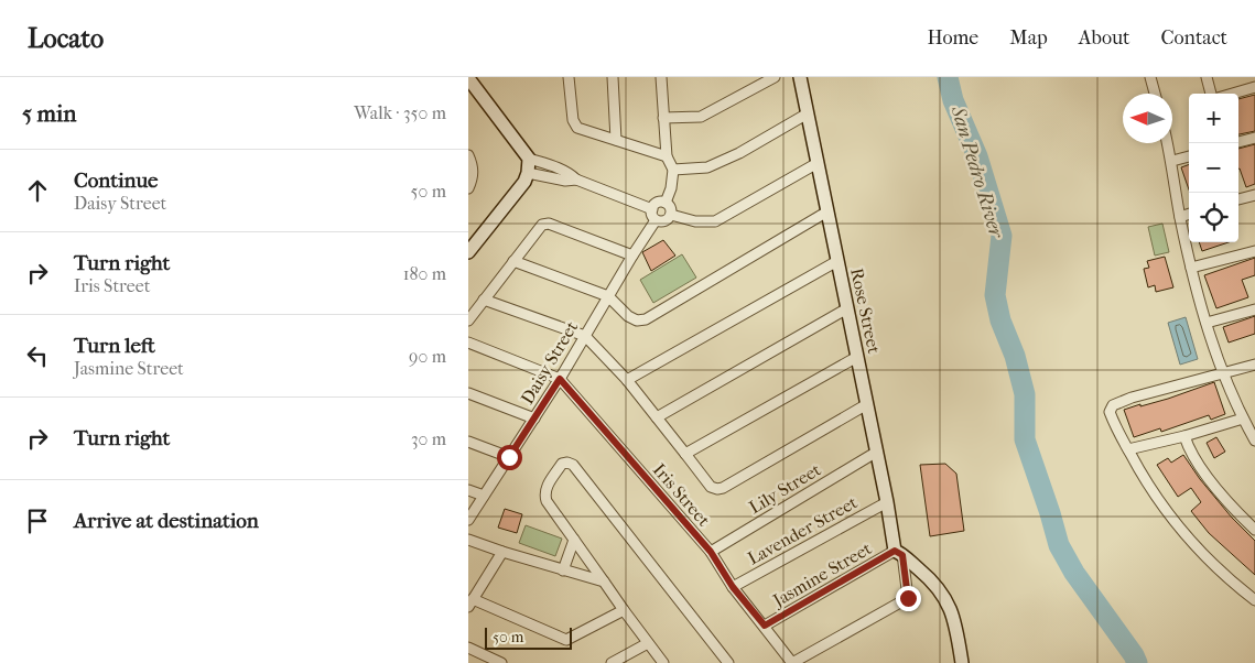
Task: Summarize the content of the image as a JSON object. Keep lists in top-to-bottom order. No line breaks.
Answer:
{"streets":{"street":["Rose Street","Daisy Street","Lily Street","Iris Street","Lavender Street","Jasmine Street"]},"crossings":[["Rose Street","Lily Street"],["Rose Street","Iris Street"],["Rose Street","Lavender Street"],["Rose Street","Jasmine Street"],["Daisy Street","Iris Street"],["Lily Street","Iris Street"],["Iris Street","Lavender Street"],["Iris Street","Jasmine Street"]],"water":["San Pedro River"],"scale_bar":"50 m","north":"left","page":{"header":"Locato","nav":["Home","Map","About","Contact"],"heading":["5 min","Walk · 350 m"],"map_buttons":["+","−"],"list":[["Continue","Daisy Street","50 m"],["Turn right","Iris Street","180 m"],["Turn left","Jasmine Street","90 m"],["Turn right","30 m"],"Arrive at destination"],"scale":"50 m"}}
